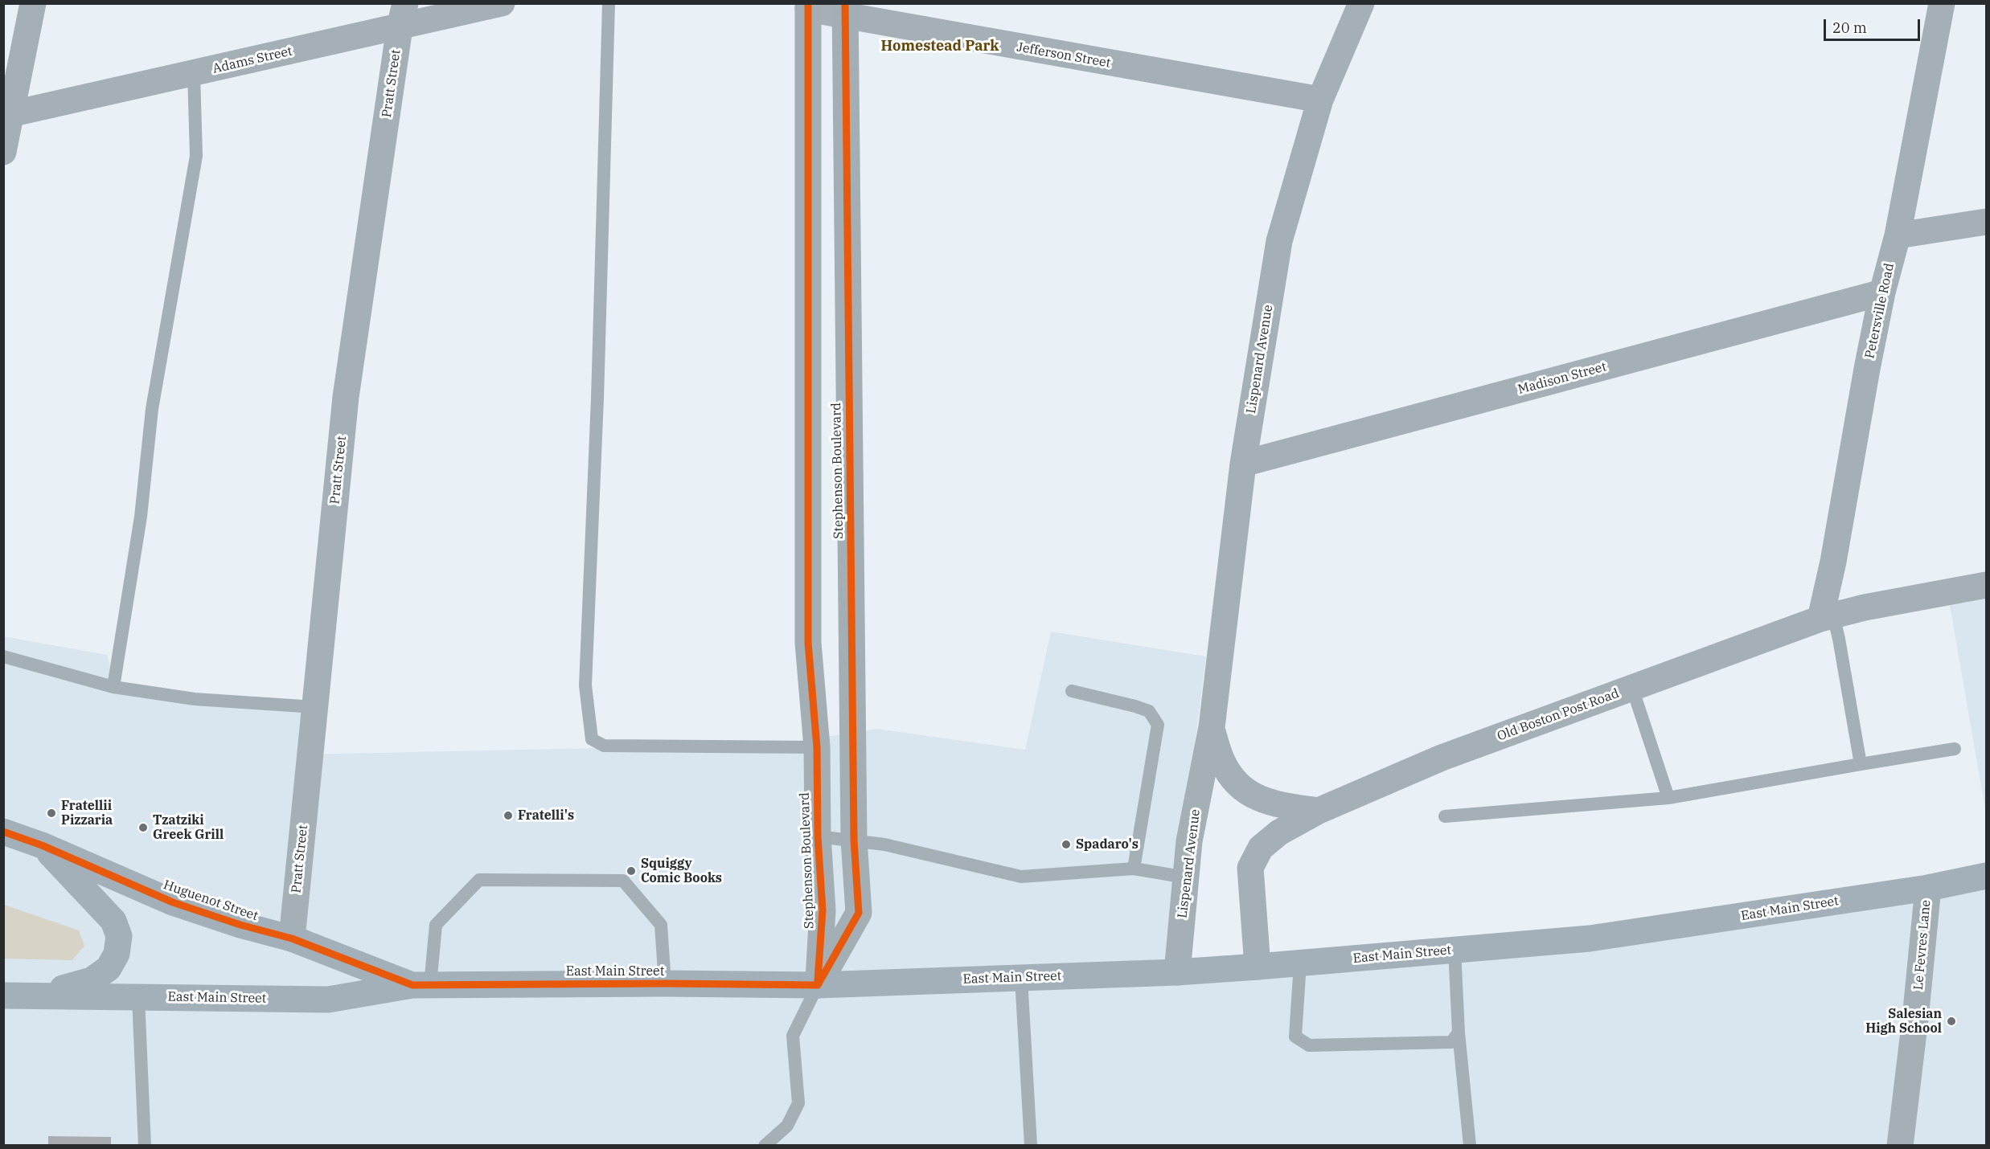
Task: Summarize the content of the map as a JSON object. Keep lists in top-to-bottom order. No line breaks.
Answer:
{"streets":{"main road":["Huguenot Street","East Main Street"],"street":["Jefferson Street","Adams Street","Pratt Street","Petersville Road","Lispenard Avenue","Madison Street","Stephenson Boulevard","Old Boston Post Road","Le Fevres Lane"]},"crossings":[["Jefferson Street","Lispenard Avenue"],["Jefferson Street","Stephenson Boulevard"],["Adams Street","Pratt Street"],["Pratt Street","Huguenot Street"],["Petersville Road","Madison Street"],["Petersville Road","Old Boston Post Road"],["Lispenard Avenue","Madison Street"],["Lispenard Avenue","Old Boston Post Road"],["Lispenard Avenue","East Main Street"],["Stephenson Boulevard","East Main Street"],["Old Boston Post Road","East Main Street"],["Huguenot Street","East Main Street"],["East Main Street","Le Fevres Lane"]],"districts":["Homestead Park"],"places":["Fratellii Pizzaria","Fratelli's","Tzatziki Greek Grill","Spadaro's","Squiggy Comic Books","Salesian High School"],"scale_bar":"20 m"}
